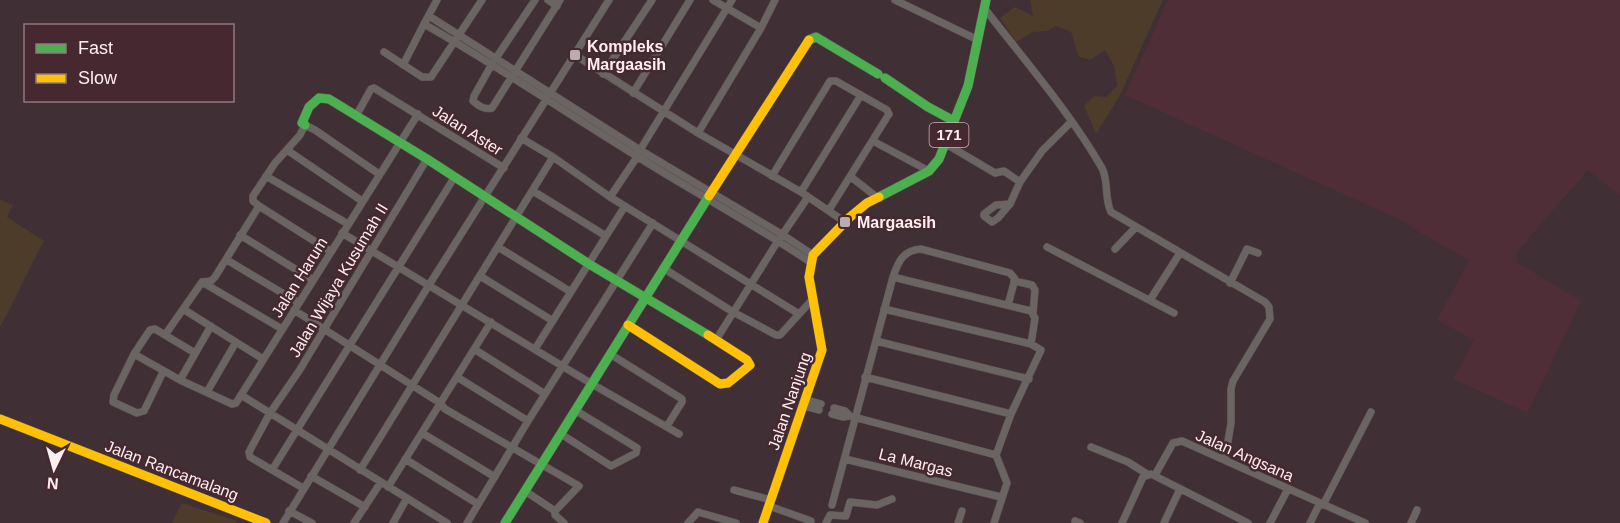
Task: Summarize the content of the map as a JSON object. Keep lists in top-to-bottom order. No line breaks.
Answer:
{"streets":{"street":["Jalan Aster","171","Jalan Harum","Jalan Wijaya Kusumah II","Jalan Nanjung","Jalan Angsana","La Margas","Jalan Rancamalang"]},"crossings":[["Jalan Aster","Jalan Harum"],["171","Jalan Nanjung"]],"places":{"transit":["Kompleks Margaasih","Margaasih"]},"legend":["Fast","Slow"],"north":"bottom"}
